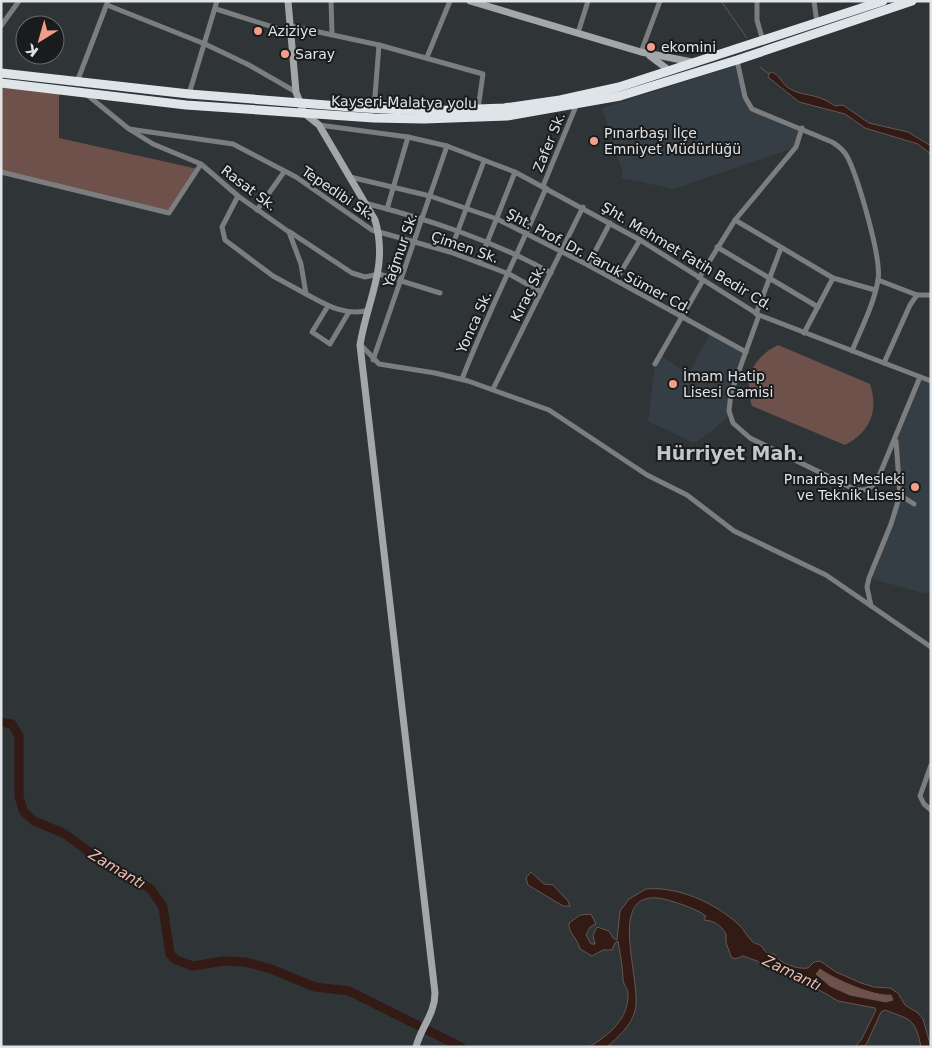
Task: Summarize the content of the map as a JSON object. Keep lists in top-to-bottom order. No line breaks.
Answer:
{"streets":{"highway":["Kayseri-Malatya yolu"],"street":["Zafer Sk.","Rasat Sk.","Tepedibi Sk.","Çimen Sk.","Yağmur Sk.","Şht. Mehmet Fatih Bedir Cd.","Şht. Prof. Dr. Faruk Sümer Cd.","Kıraç Sk.","Yonca Sk."]},"crossings":[["Kayseri-Malatya yolu","Zafer Sk."],["Kayseri-Malatya yolu","Rasat Sk."],["Zafer Sk.","Çimen Sk."],["Zafer Sk.","Şht. Mehmet Fatih Bedir Cd."],["Zafer Sk.","Şht. Prof. Dr. Faruk Sümer Cd."],["Zafer Sk.","Yonca Sk."],["Rasat Sk.","Tepedibi Sk."],["Rasat Sk.","Yağmur Sk."],["Tepedibi Sk.","Çimen Sk."],["Çimen Sk.","Yağmur Sk."],["Çimen Sk.","Kıraç Sk."],["Çimen Sk.","Yonca Sk."],["Yağmur Sk.","Şht. Mehmet Fatih Bedir Cd."],["Yağmur Sk.","Şht. Prof. Dr. Faruk Sümer Cd."],["Şht. Mehmet Fatih Bedir Cd.","Kıraç Sk."],["Şht. Prof. Dr. Faruk Sümer Cd.","Kıraç Sk."]],"districts":["Hürriyet Mah."],"water":["Zamantı"],"places":["Aziziye","ekomini","Saray","Pınarbaşı İlçe Emniyet Müdürlüğü","İmam Hatip Lisesi Camisi","Pınarbaşı Mesleki ve Teknik Lisesi"],"north":"bottom left"}
